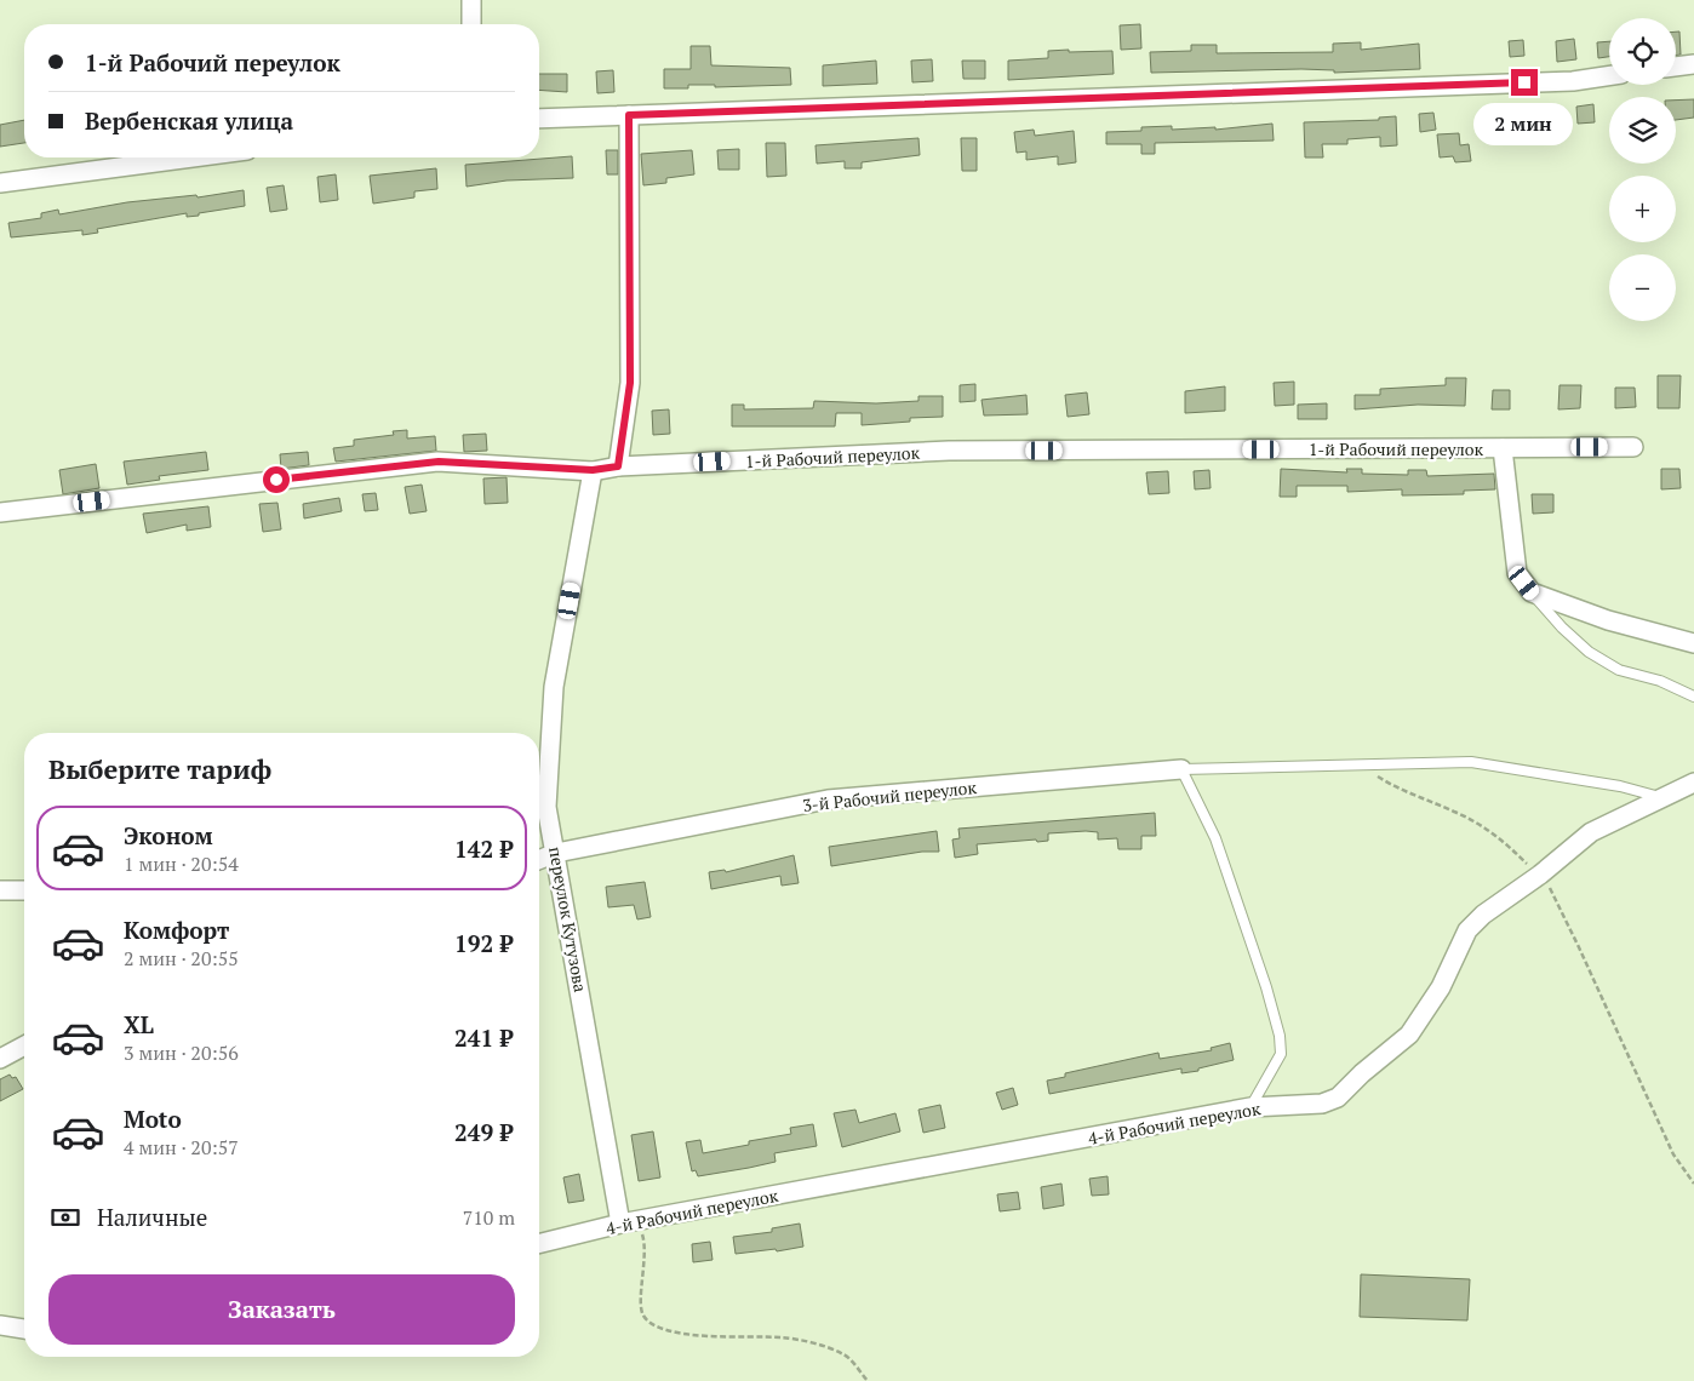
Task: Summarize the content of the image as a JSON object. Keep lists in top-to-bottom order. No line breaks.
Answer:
{"streets":{"street":["1-й Рабочий переулок","3-й Рабочий переулок","переулок Кутузова","4-й Рабочий переулок"]},"crossings":[["1-й Рабочий переулок","переулок Кутузова"],["3-й Рабочий переулок","переулок Кутузова"],["переулок Кутузова","4-й Рабочий переулок"]],"page":{"map_buttons":["+","−"],"banner":["1-й Рабочий переулок","Вербенская улица"],"bubble":"2 мин","heading":"Выберите тариф","list":[{"name":"Эконом","note":"1 мин · 20:54","value":"142 ₽"},{"name":"Комфорт","note":"2 мин · 20:55","value":"192 ₽"},{"name":"XL","note":"3 мин · 20:56","value":"241 ₽"},{"name":"Moto","note":"4 мин · 20:57","value":"249 ₽"}],"pay":["Наличные","710 m"],"buttons":"Заказать"}}
